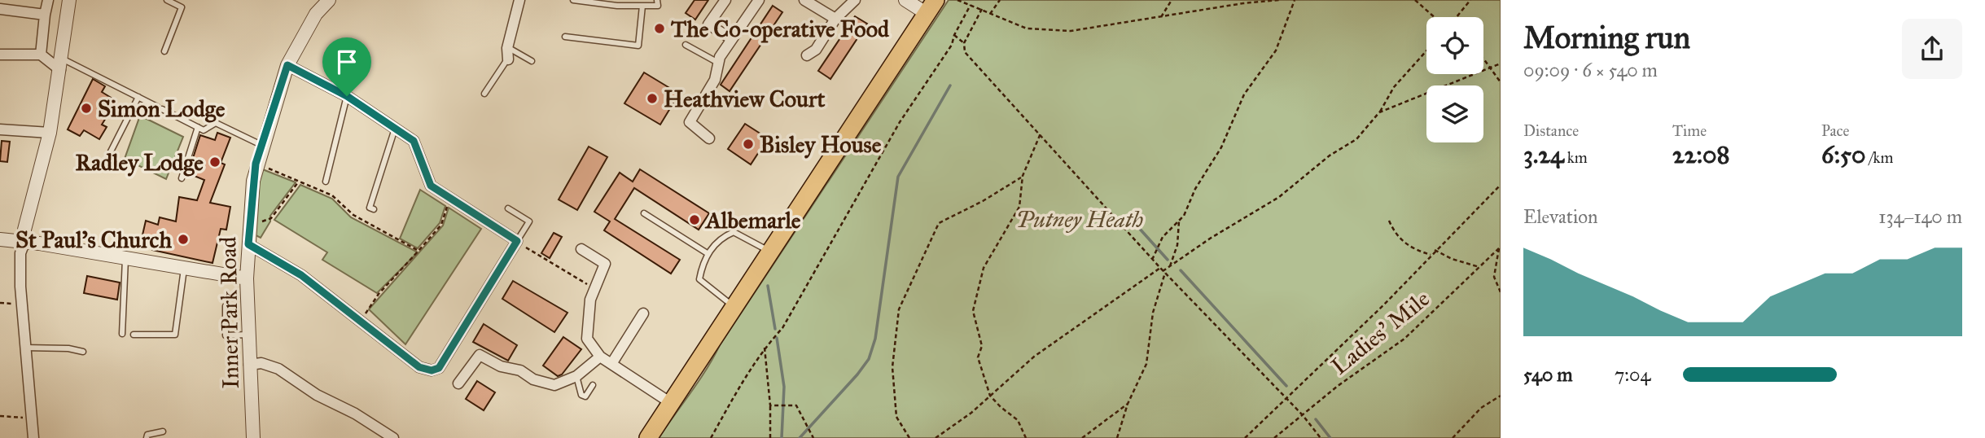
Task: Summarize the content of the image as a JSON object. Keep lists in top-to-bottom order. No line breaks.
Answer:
{"streets":{"street":["Inner Park Road"],"path":["Ladies' Mile"]},"parks":["Putney Heath"],"places":["The Co-operative Food","Heathview Court","Simon Lodge","Bisley House","Radley Lodge","Albemarle","St Paul's Church"],"page":{"heading":["Morning run","09:09 · 6 × 540 m"],"stats":[["Distance","3.24 km"],["Time","22:08"],["Pace","6:50 /km"]],"chart":["Elevation","134–140 m"],"list":[{"name":"540 m","note":"7:04"}]}}
